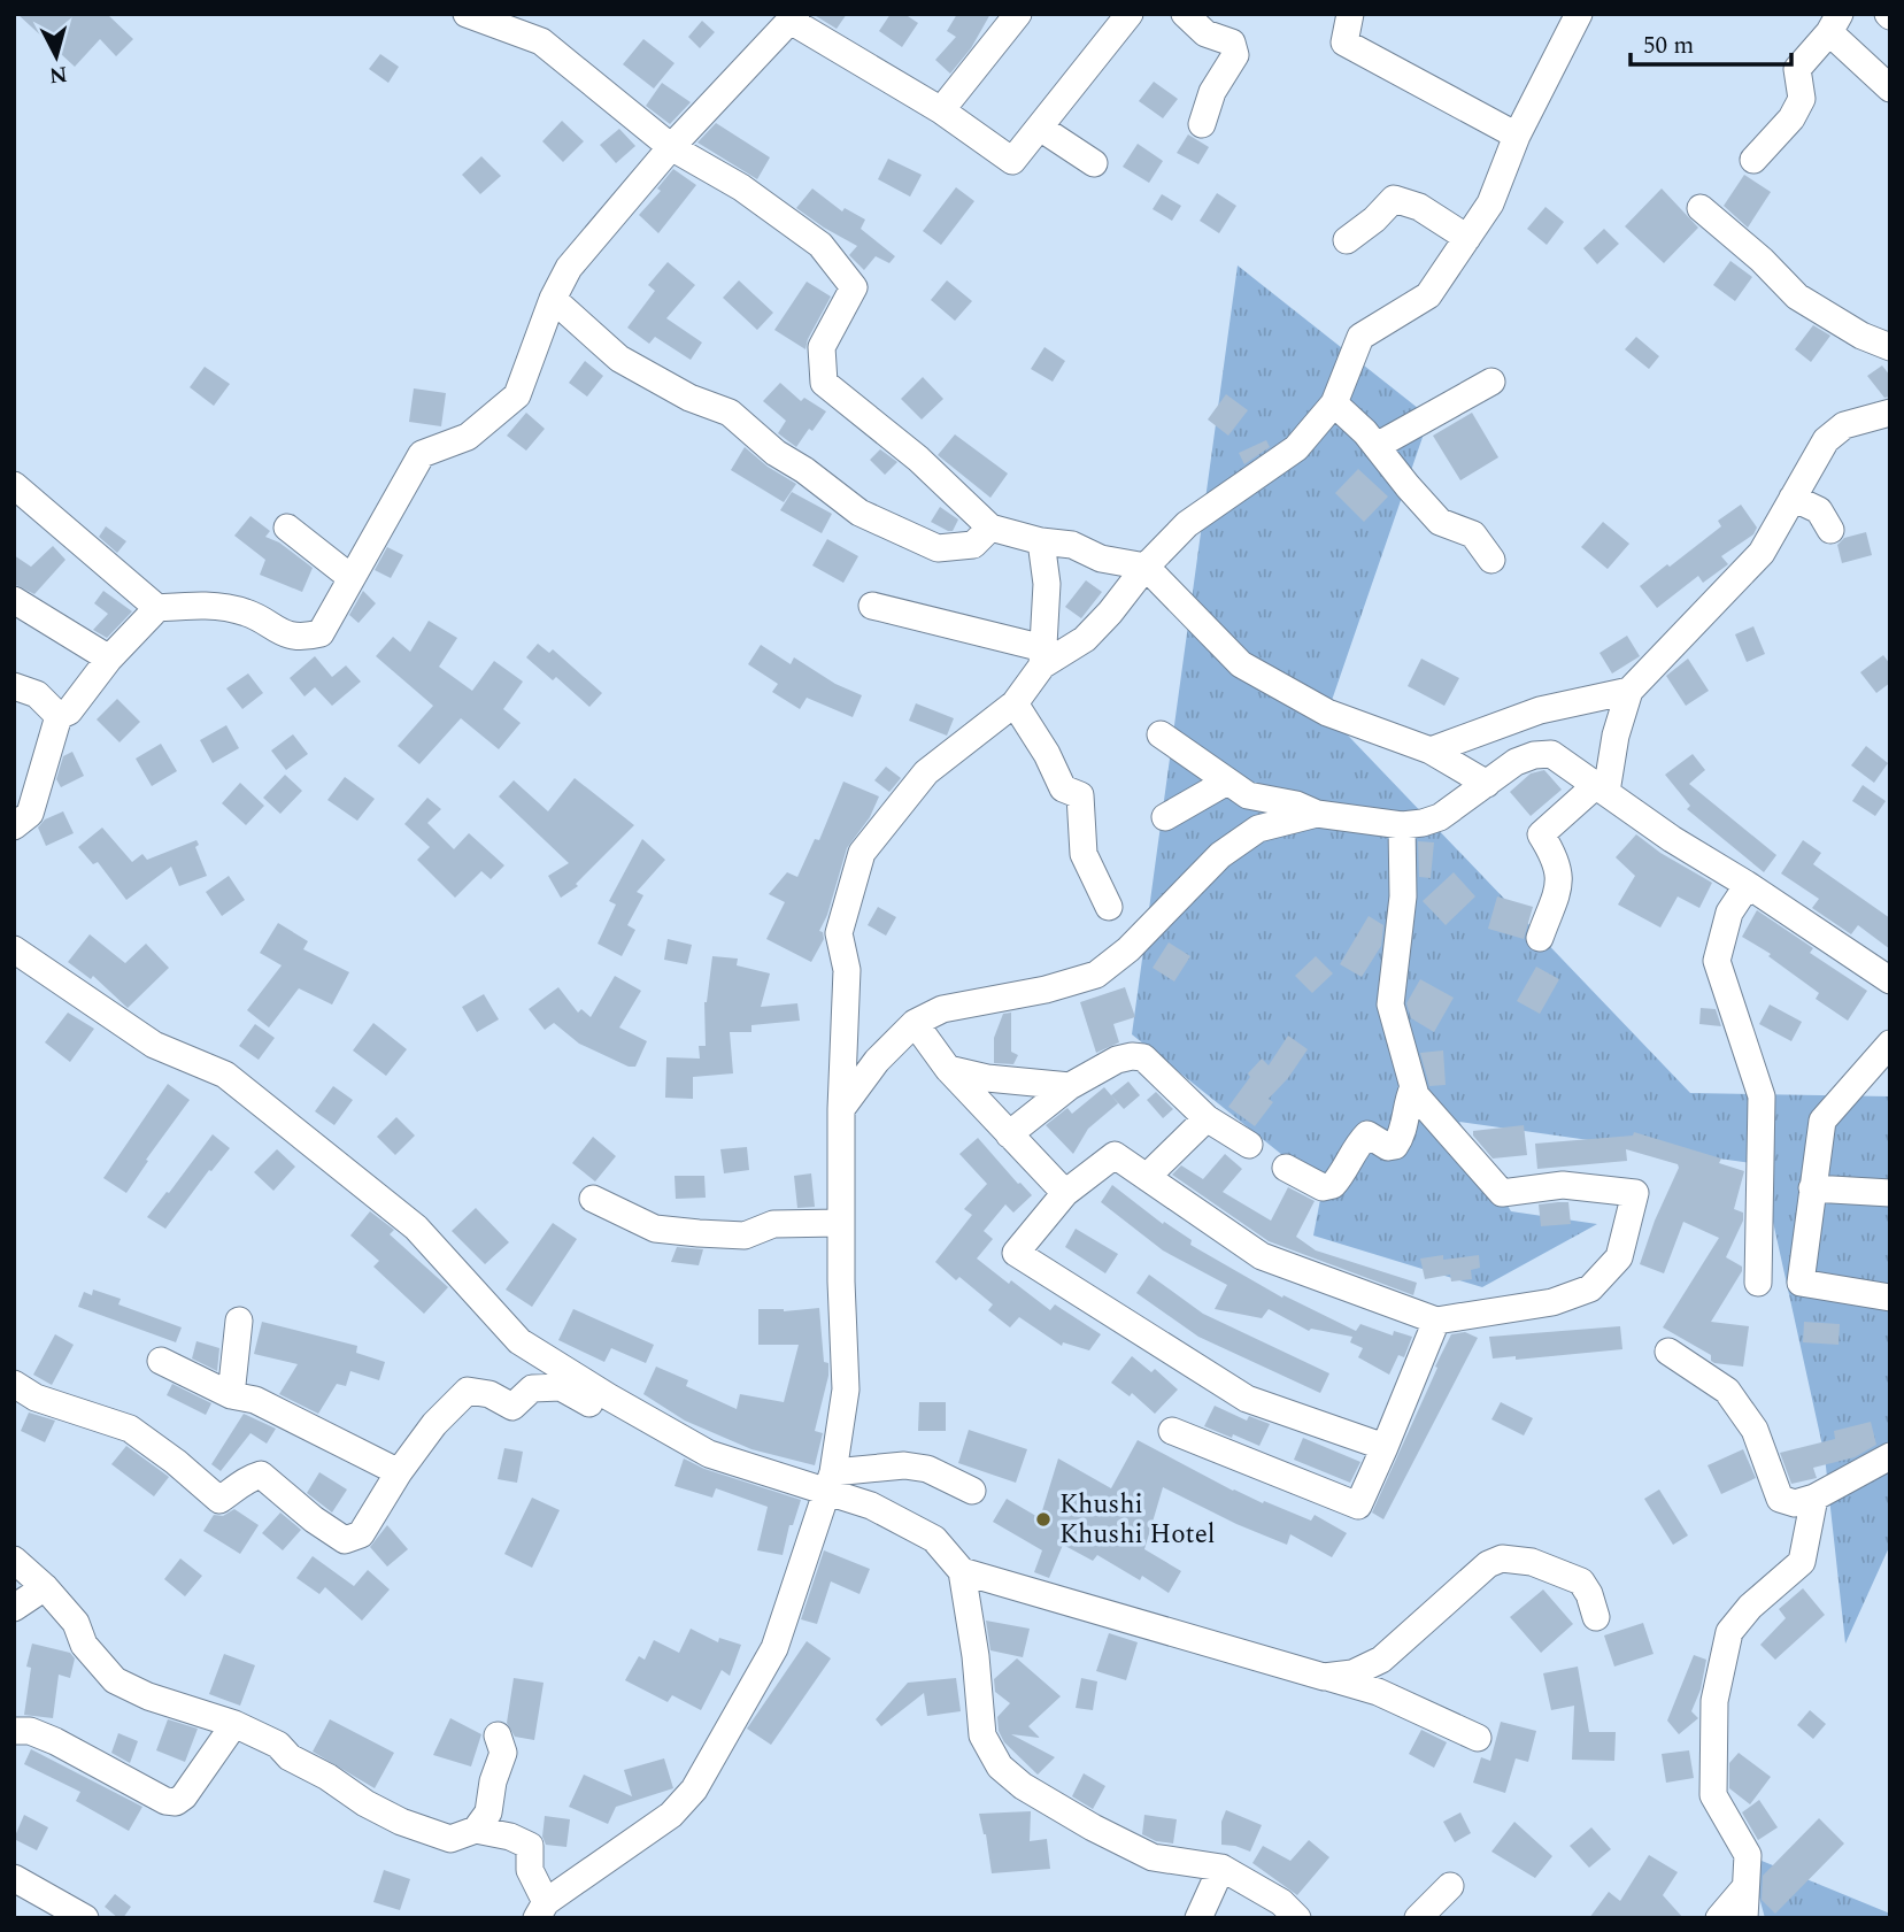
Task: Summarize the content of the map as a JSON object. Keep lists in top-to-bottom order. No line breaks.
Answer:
{"places":["Khushi Khushi Hotel"],"scale_bar":"50 m","north":"bottom"}
